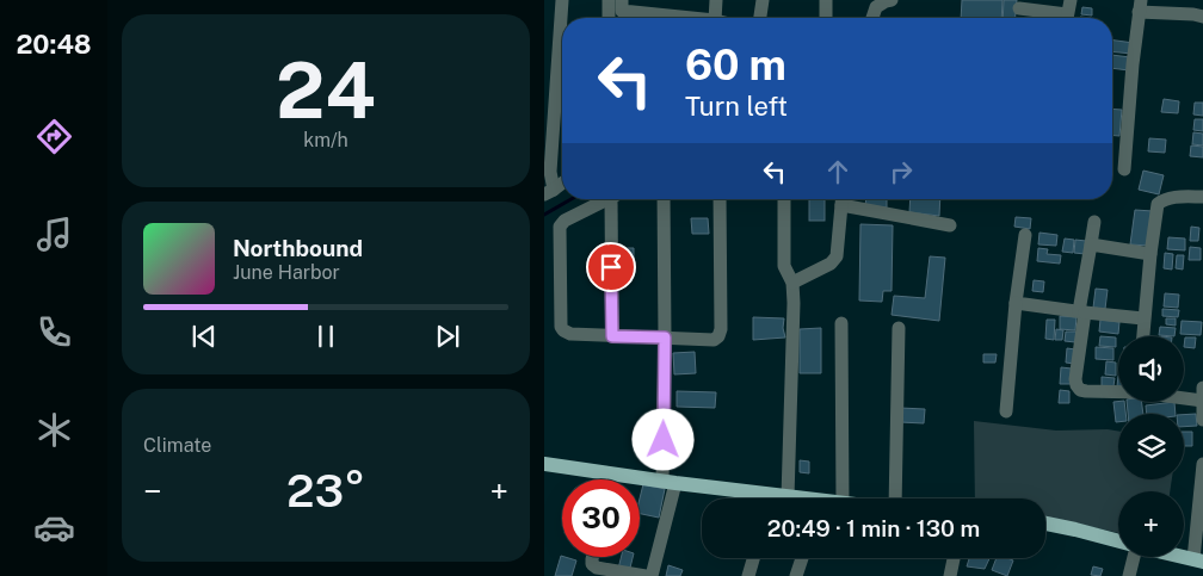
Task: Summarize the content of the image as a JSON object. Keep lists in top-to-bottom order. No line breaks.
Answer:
{"page":{"tabs":"20:48","tile":[["24","km/h"],"Climate"],"turn":["60 m","Turn left"],"song":["Northbound","June Harbor"],"map_buttons":"+","heat":["−","23°","+"],"limit":"30","trip":"20:49 · 1 min · 130 m"}}
